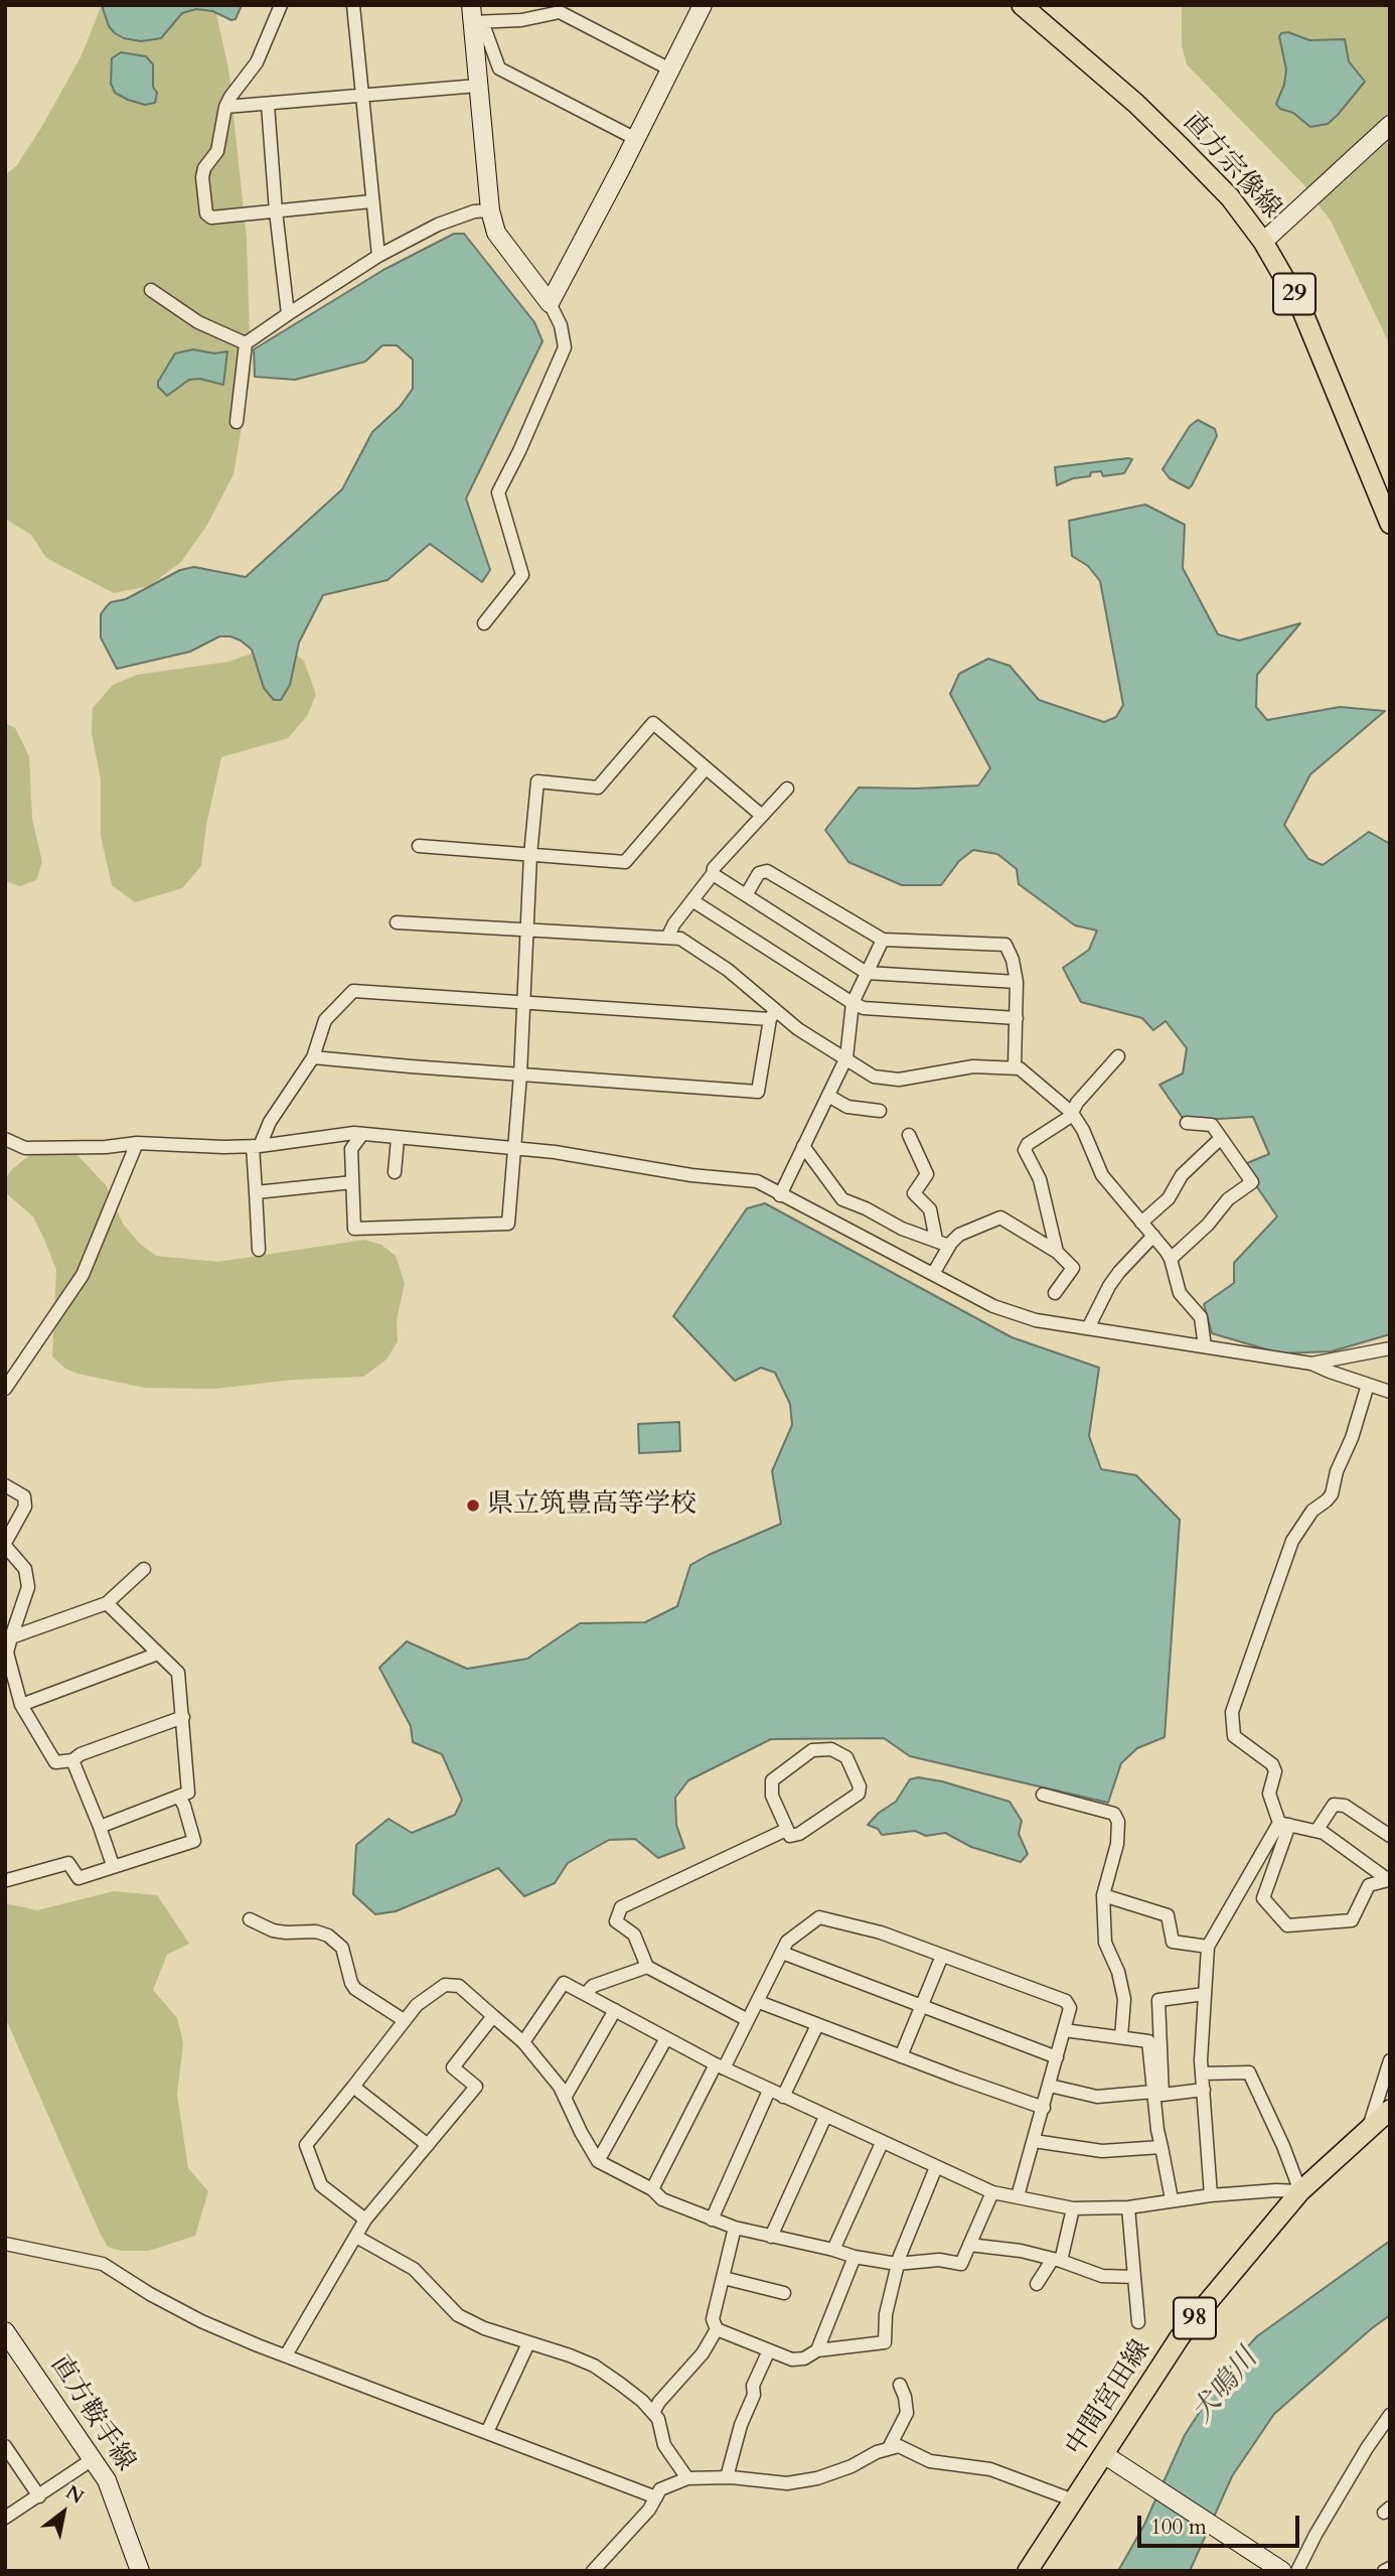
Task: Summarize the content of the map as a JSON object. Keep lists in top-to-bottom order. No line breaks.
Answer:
{"streets":{"main road":["直方宗像線","29","98","中間宮田線"],"street":["直方鞍手線"]},"water":["犬鳴川"],"places":["県立筑豊高等学校"],"scale_bar":"100 m","north":"top right"}
